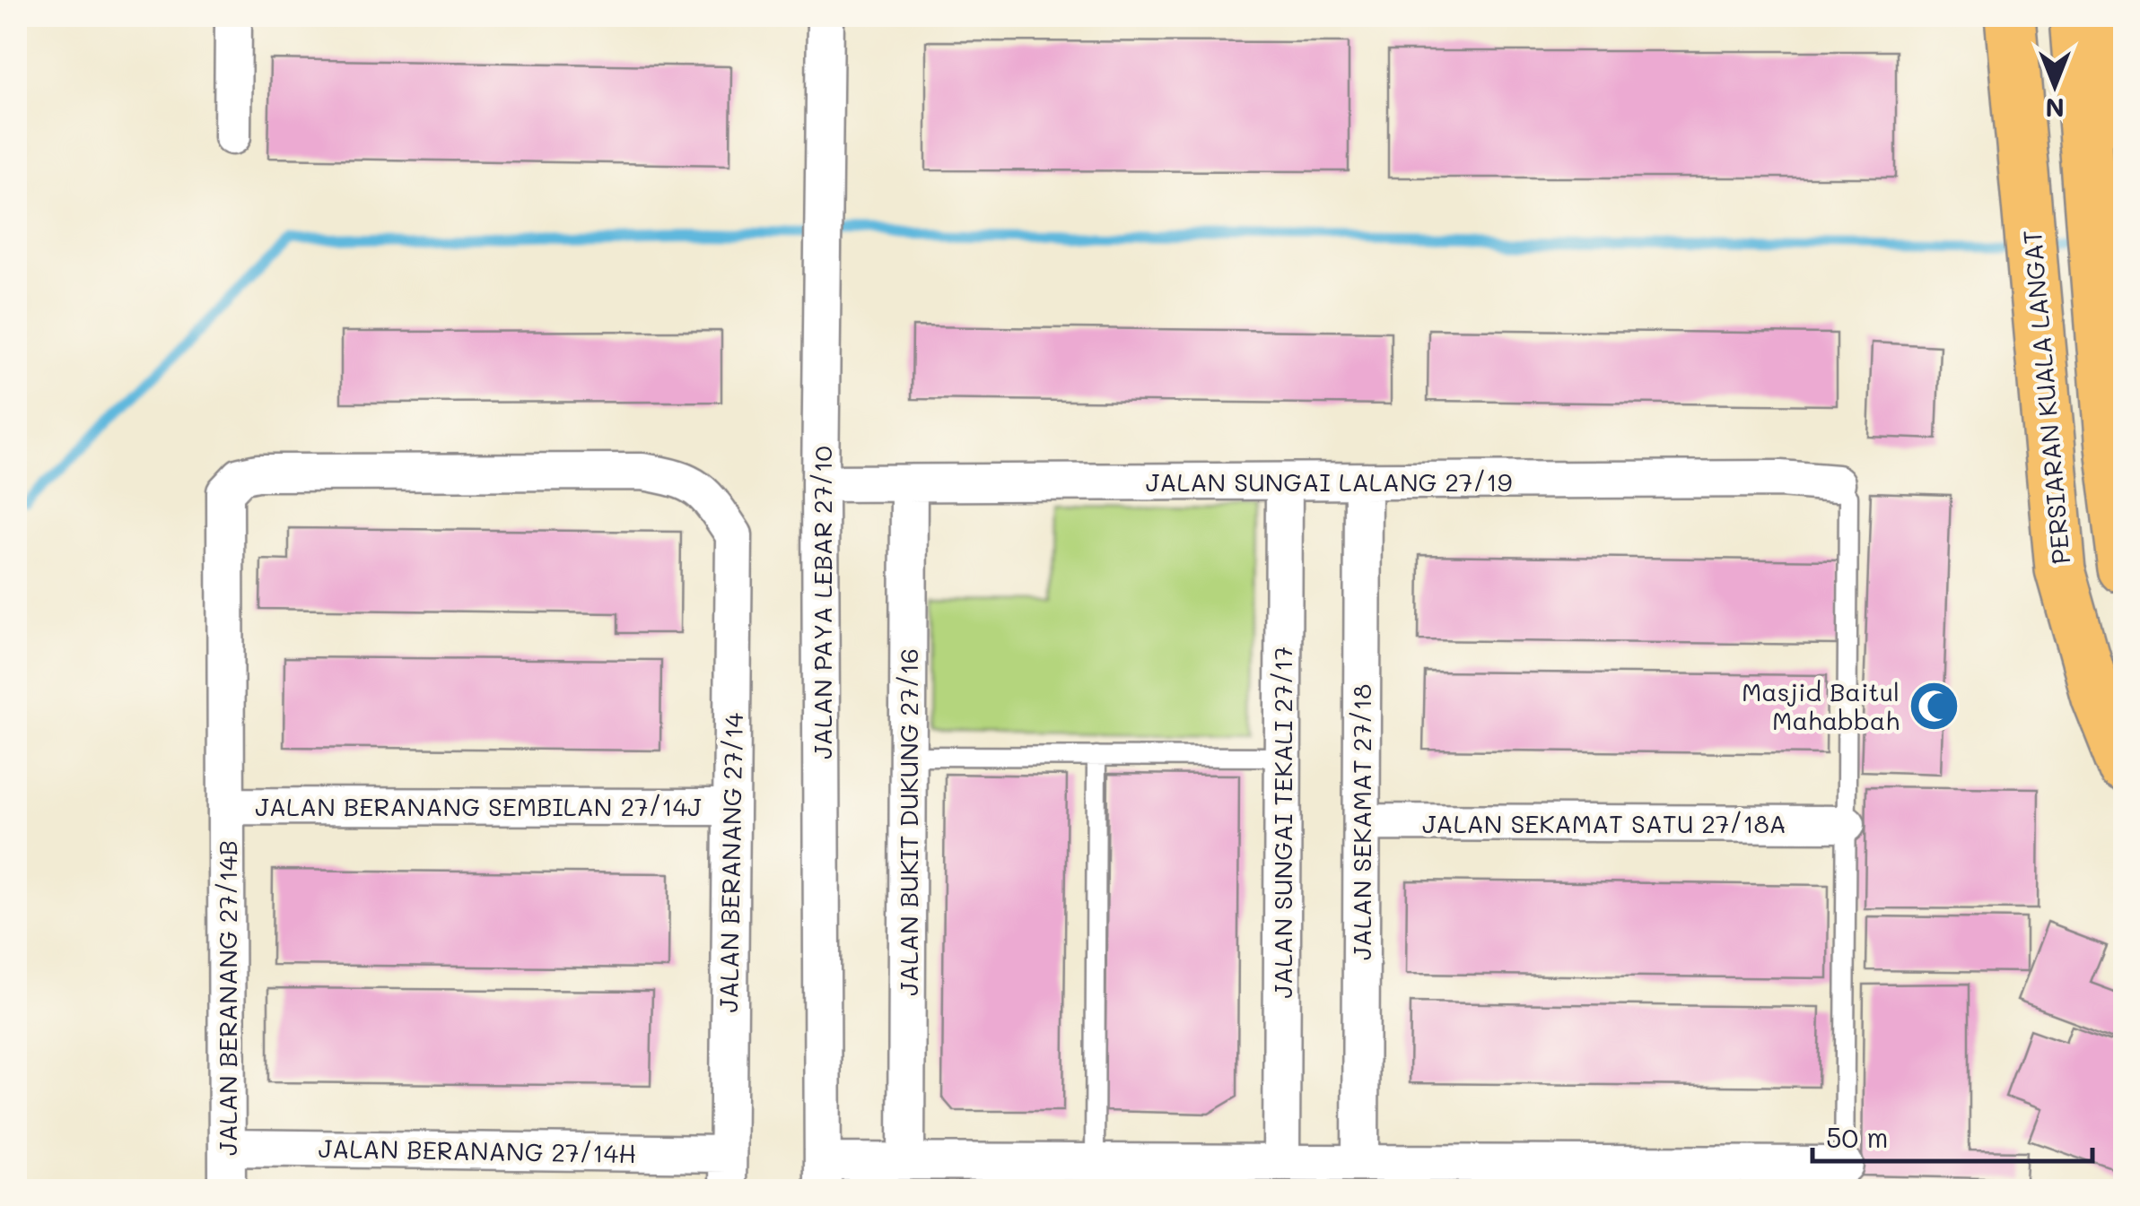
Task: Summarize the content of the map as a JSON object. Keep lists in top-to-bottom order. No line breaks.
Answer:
{"streets":{"main road":["PERSIARAN KUALA LANGAT"],"street":["JALAN SUNGAI LALANG 27/19","JALAN PAYA LEBAR 27/10","JALAN BERANANG SEMBILAN 27/14J","JALAN BUKIT DUKUNG 27/16","JALAN SUNGAI TEKALI 27/17","JALAN SEKAMAT 27/18","JALAN SEKAMAT SATU 27/18A","JALAN BERANANG 27/14","JALAN BERANANG 27/14B","JALAN BERANANG 27/14H"]},"crossings":[["JALAN SUNGAI LALANG 27/19","JALAN PAYA LEBAR 27/10"],["JALAN SUNGAI LALANG 27/19","JALAN BUKIT DUKUNG 27/16"],["JALAN SUNGAI LALANG 27/19","JALAN SUNGAI TEKALI 27/17"],["JALAN SUNGAI LALANG 27/19","JALAN SEKAMAT 27/18"],["JALAN BERANANG SEMBILAN 27/14J","JALAN BERANANG 27/14"],["JALAN BERANANG SEMBILAN 27/14J","JALAN BERANANG 27/14B"],["JALAN SEKAMAT 27/18","JALAN SEKAMAT SATU 27/18A"],["JALAN BERANANG 27/14","JALAN BERANANG 27/14B"],["JALAN BERANANG 27/14","JALAN BERANANG 27/14H"],["JALAN BERANANG 27/14B","JALAN BERANANG 27/14H"]],"places":{"mosque":["Masjid Baitul Mahabbah"]},"scale_bar":"50 m","north":"bottom"}
